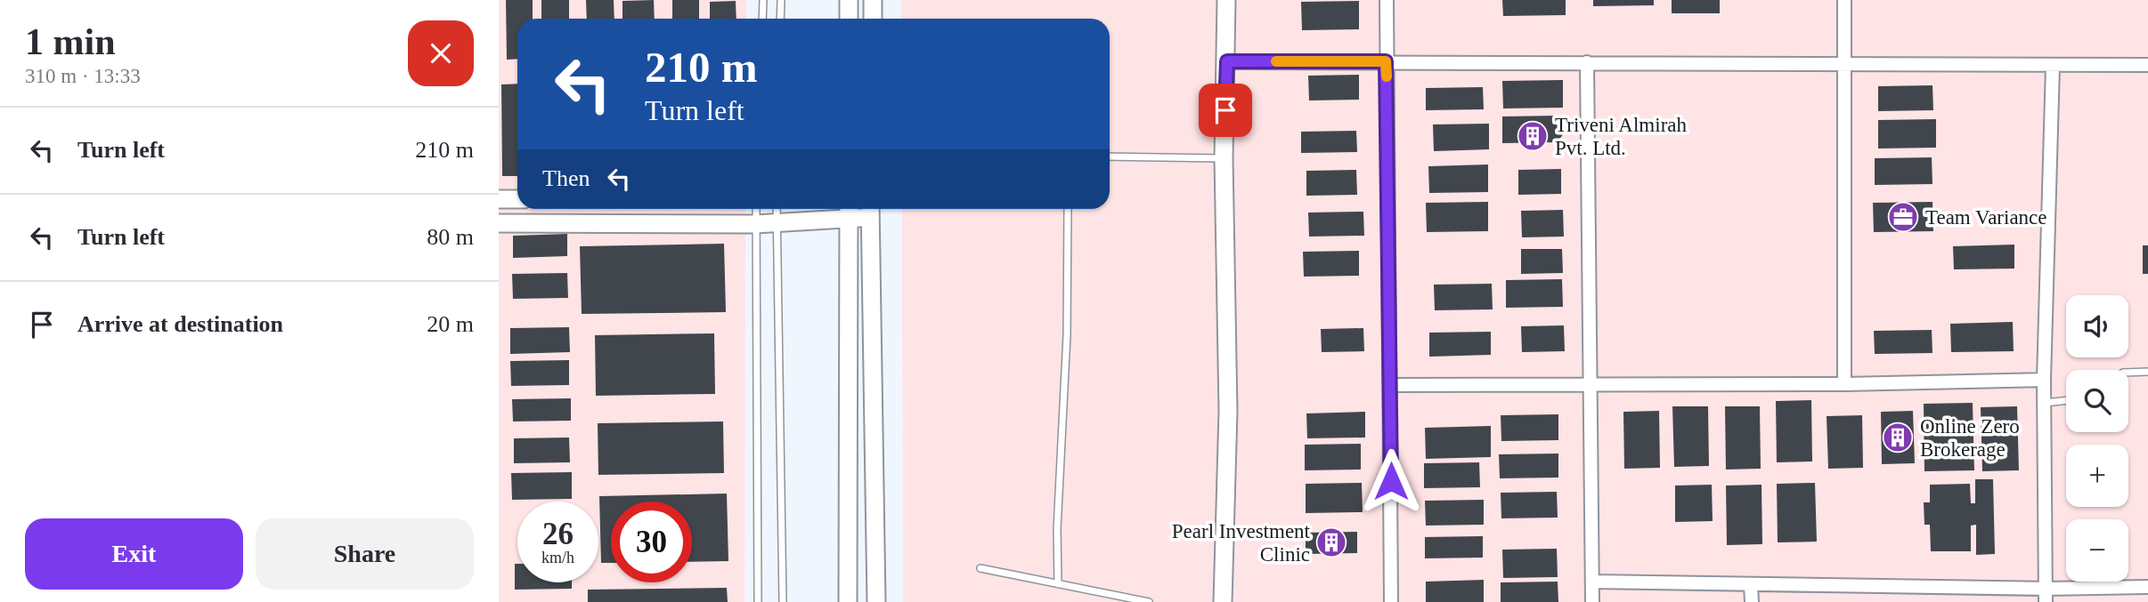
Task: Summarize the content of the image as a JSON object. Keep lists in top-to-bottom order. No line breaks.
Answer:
{"places":{"building":["Triveni Almirah Pvt. Ltd.","Online Zero Brokerage","Pearl Investment Clinic"],"office":["Team Variance"]},"page":{"heading":["1 min","310 m · 13:33"],"turn":["210 m","Turn left"],"list":[{"name":"Turn left","value":"210 m"},{"name":"Turn left","value":"80 m"},{"name":"Arrive at destination","value":"20 m"}],"then":"Then","map_buttons":["+","−"],"speed":"26 km/h","limit":"30","buttons":["Exit","Share"]}}
